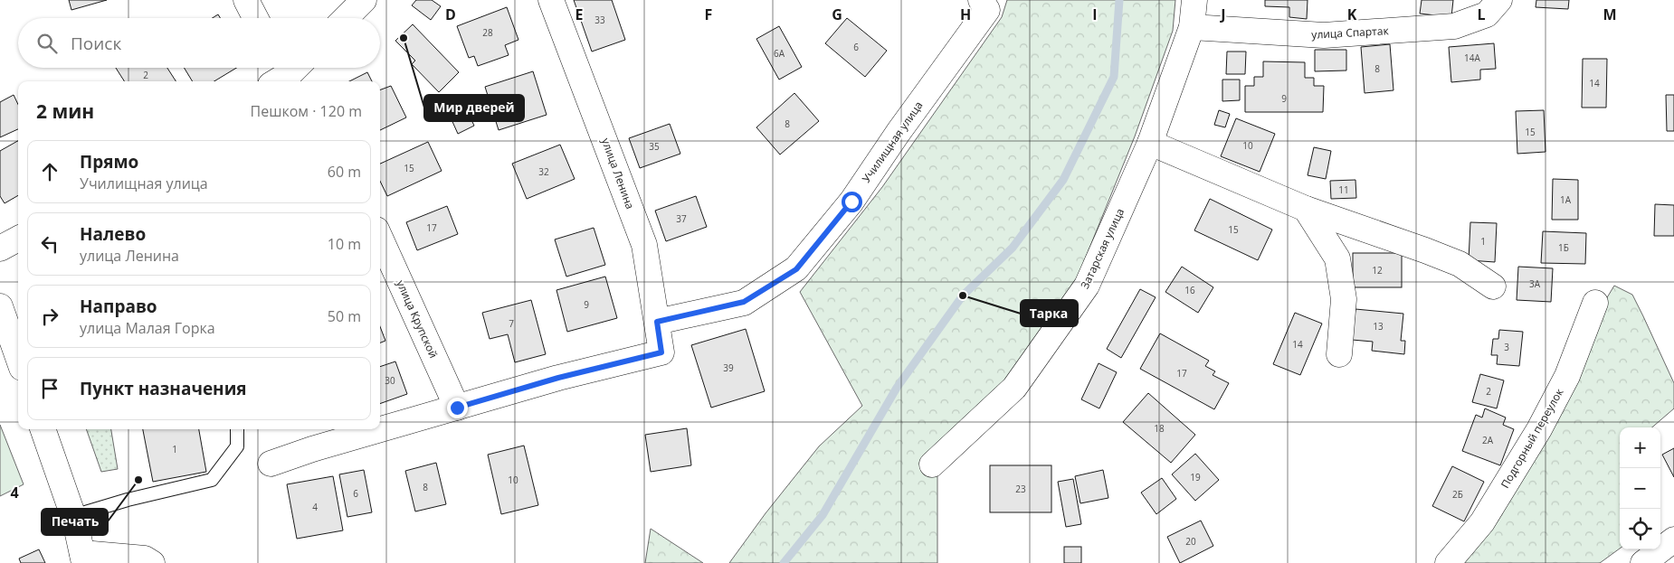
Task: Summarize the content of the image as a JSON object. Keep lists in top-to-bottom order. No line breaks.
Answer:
{"streets":{"street":["улица Спартак","Училищная улица","улица Ленина","Затарская улица","улица Крупской","Подгорный переулок"]},"crossings":[["улица Спартак","Затарская улица"],["Училищная улица","улица Ленина"],["улица Ленина","улица Крупской"]],"places":["Мир дверей","Тарка","Печать"],"house_numbers":["33","28","6","6А","14А","8","2","14","9","8","15","10","35","15","32","11","1А","37","17","15","1","1Б","12","3А","16","9","7","13","14","3","39","17","30","2","18","2А","1","19","10","8","23","6","2Б","4","20"],"page":{"search":"Поиск","heading":["2 мин","Пешком · 120 m"],"list":[["Прямо","Училищная улица","60 m"],["Налево","улица Ленина","10 m"],["Направо","улица Малая Горка","50 m"],"Пункт назначения"],"map_buttons":["+","−"]},"grid":{"columns":["D","E","F","G","H","I","J","K","L","M"],"rows":["4"]}}
